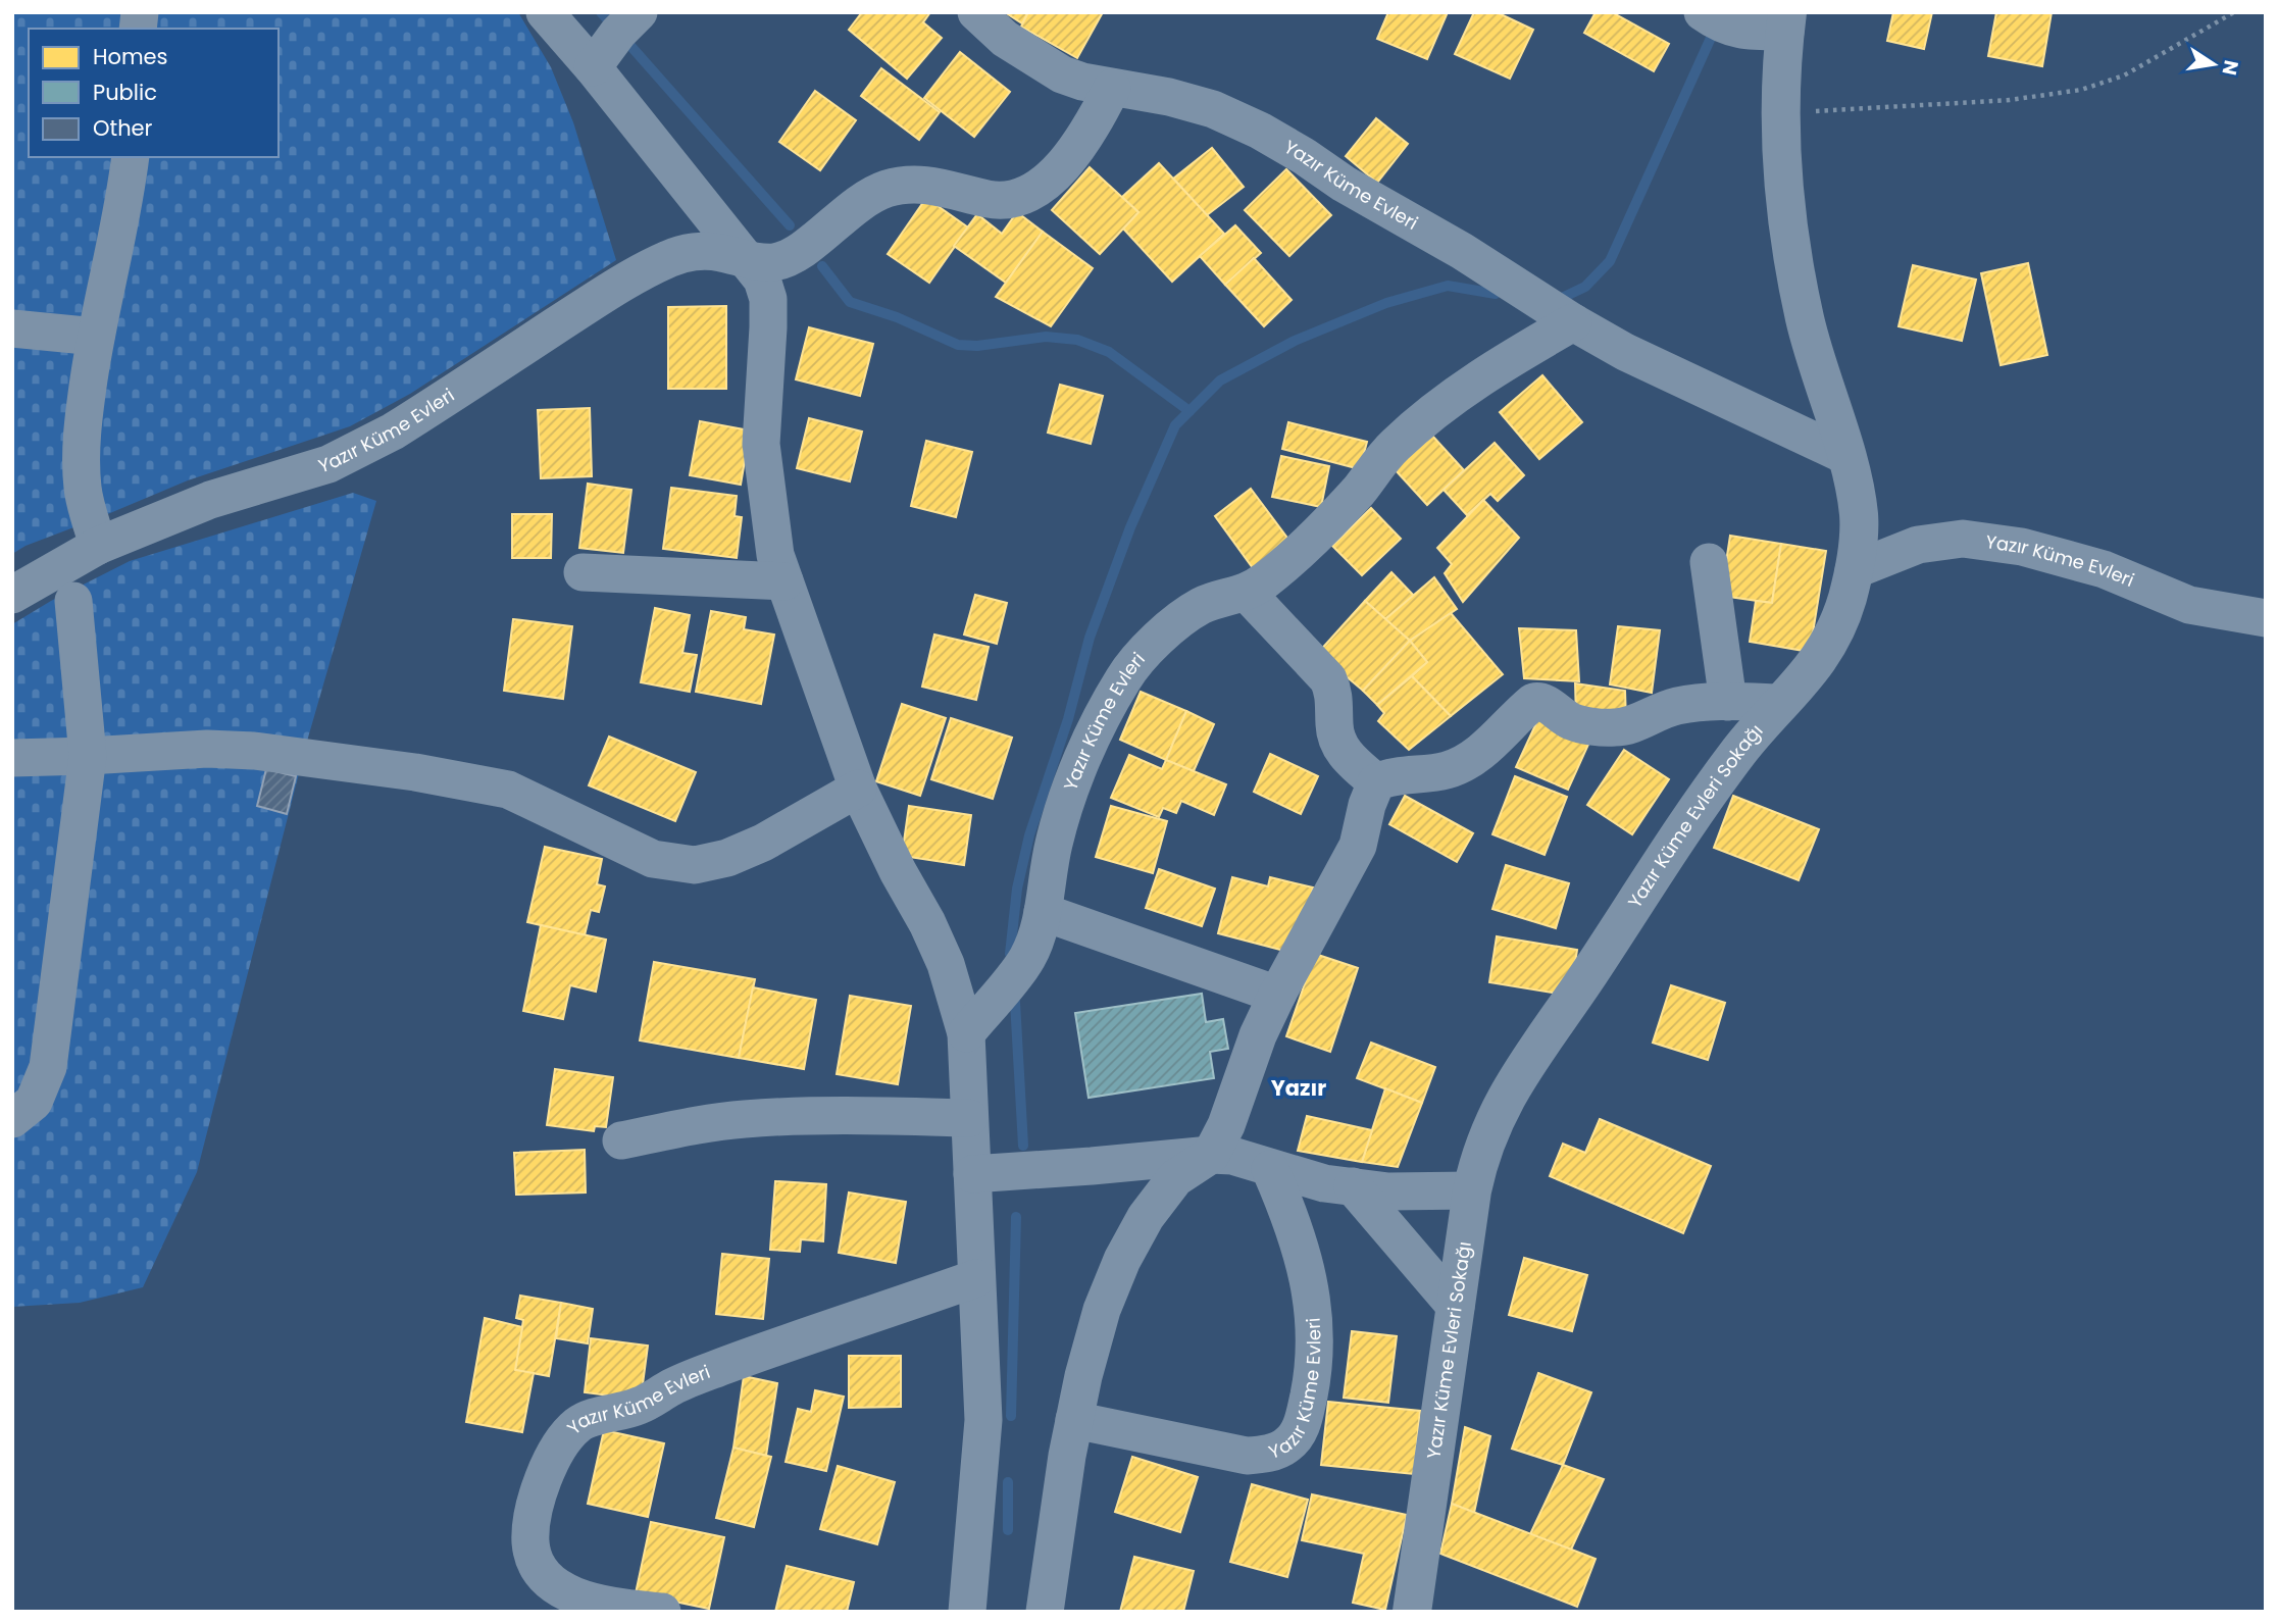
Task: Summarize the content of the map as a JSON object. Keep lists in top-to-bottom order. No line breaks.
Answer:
{"streets":{"street":["Yazır Küme Evleri","Yazır Küme Evleri Sokağı"]},"crossings":[["Yazır Küme Evleri","Yazır Küme Evleri Sokağı"]],"districts":["Yazır"],"legend":["Homes","Public","Other"],"north":"right"}
